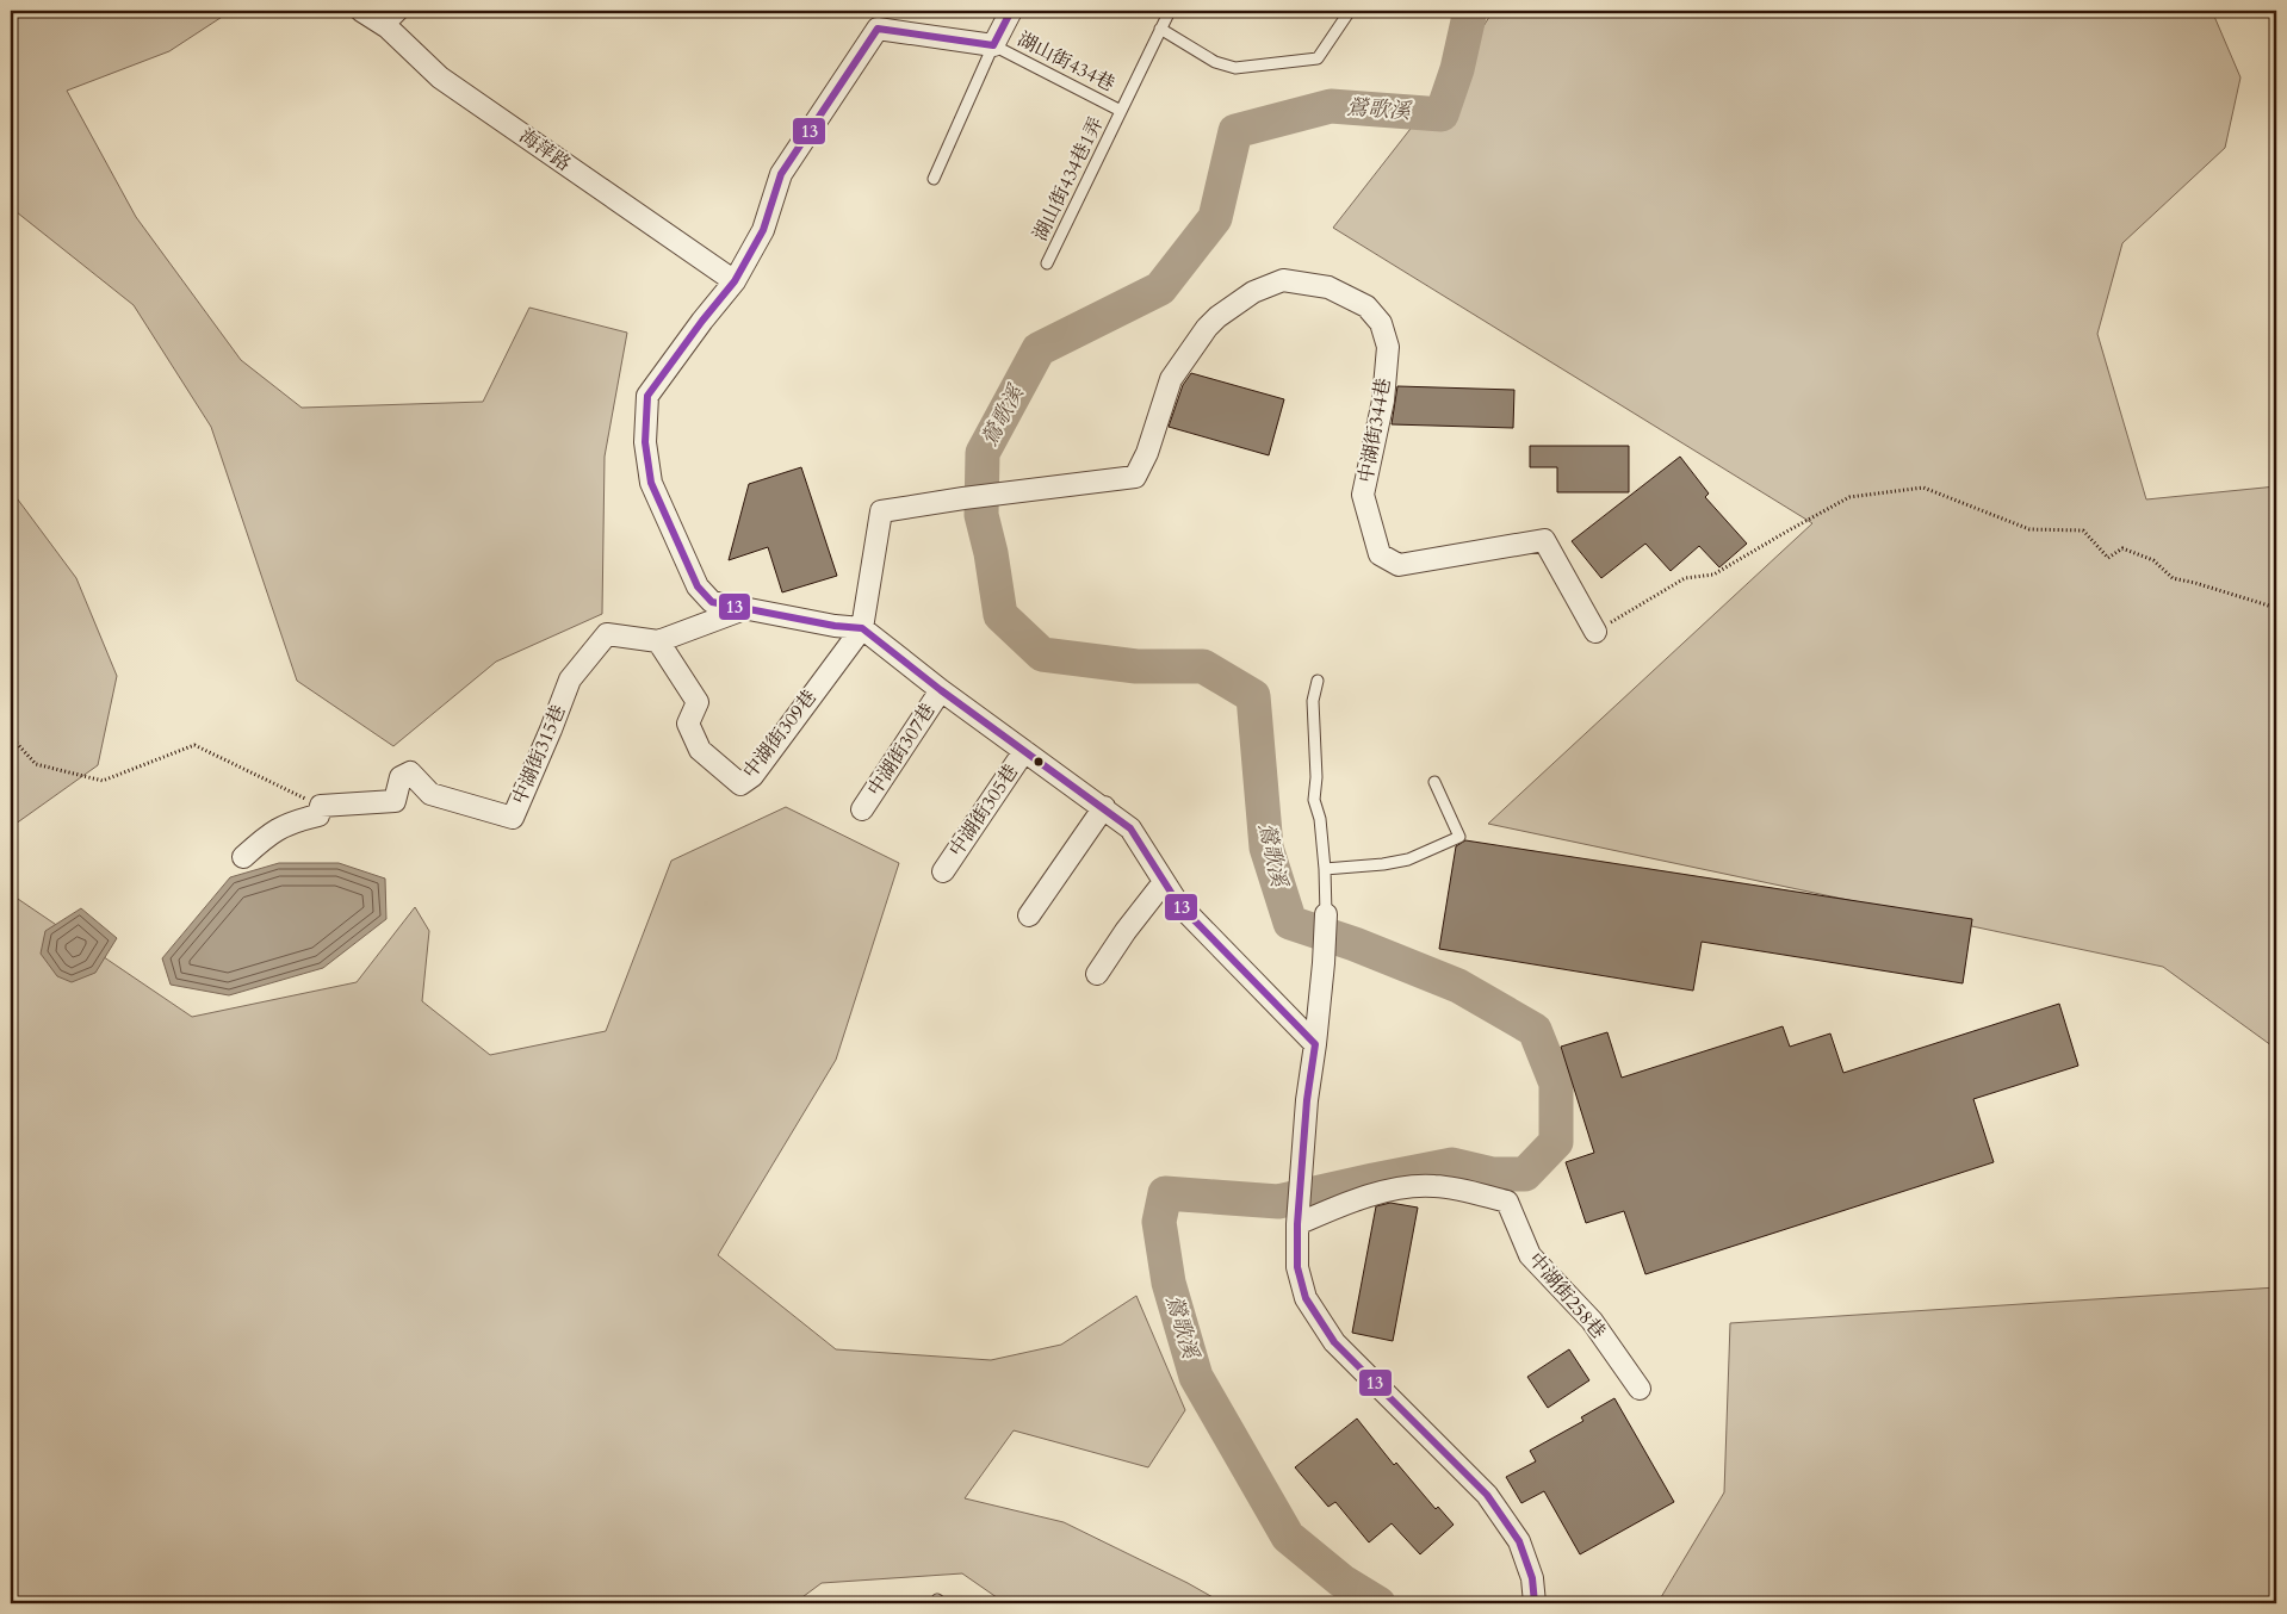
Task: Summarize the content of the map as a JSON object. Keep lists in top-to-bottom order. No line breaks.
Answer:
{"streets":{"street":["海萍路","中湖街344巷","中湖街309巷","中湖街307巷","中湖街315巷","中湖街305巷","中湖街258巷"],"lane":["湖山街434巷","湖山街434巷1弄"]},"crossings":[["湖山街434巷","湖山街434巷1弄"],["中湖街344巷","中湖街309巷"],["中湖街309巷","中湖街315巷"]],"water":["鶯歌溪"],"lines":["transit line 13"]}
